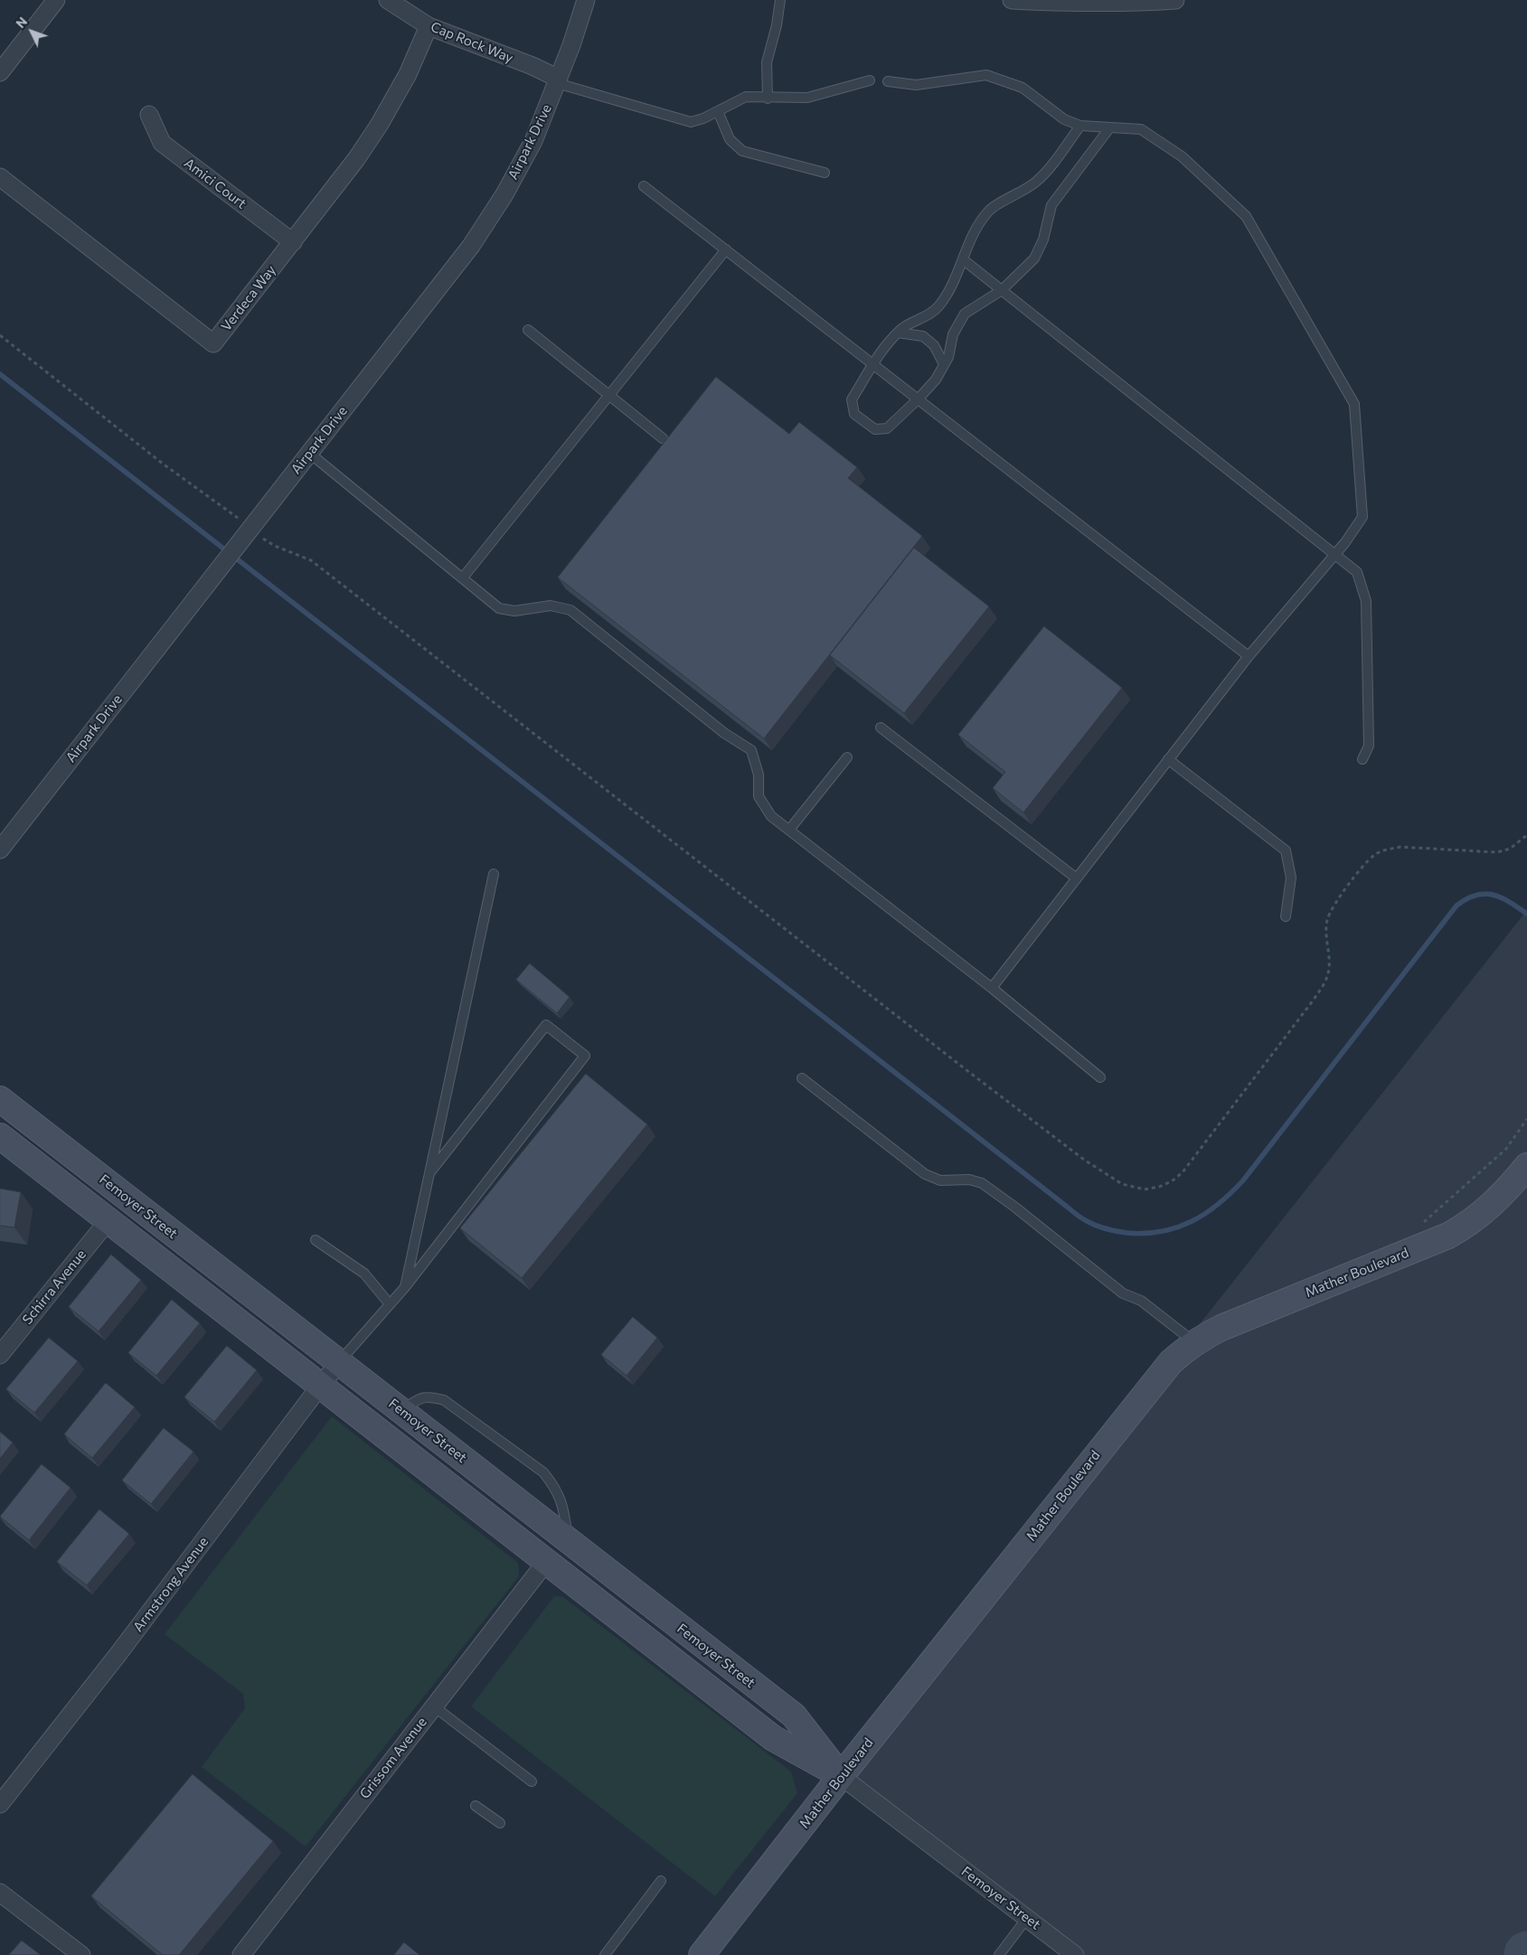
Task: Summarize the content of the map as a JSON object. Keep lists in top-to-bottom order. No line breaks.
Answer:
{"streets":{"street":["Cap Rock Way","Airpark Drive","Amici Court","Verdeca Way","Femoyer Street","Mather Boulevard","Schirra Avenue","Armstrong Avenue","Grissom Avenue"]},"crossings":[["Cap Rock Way","Airpark Drive"],["Cap Rock Way","Verdeca Way"],["Amici Court","Verdeca Way"],["Femoyer Street","Mather Boulevard"],["Femoyer Street","Schirra Avenue"],["Femoyer Street","Armstrong Avenue"],["Femoyer Street","Grissom Avenue"]],"north":"top left"}
